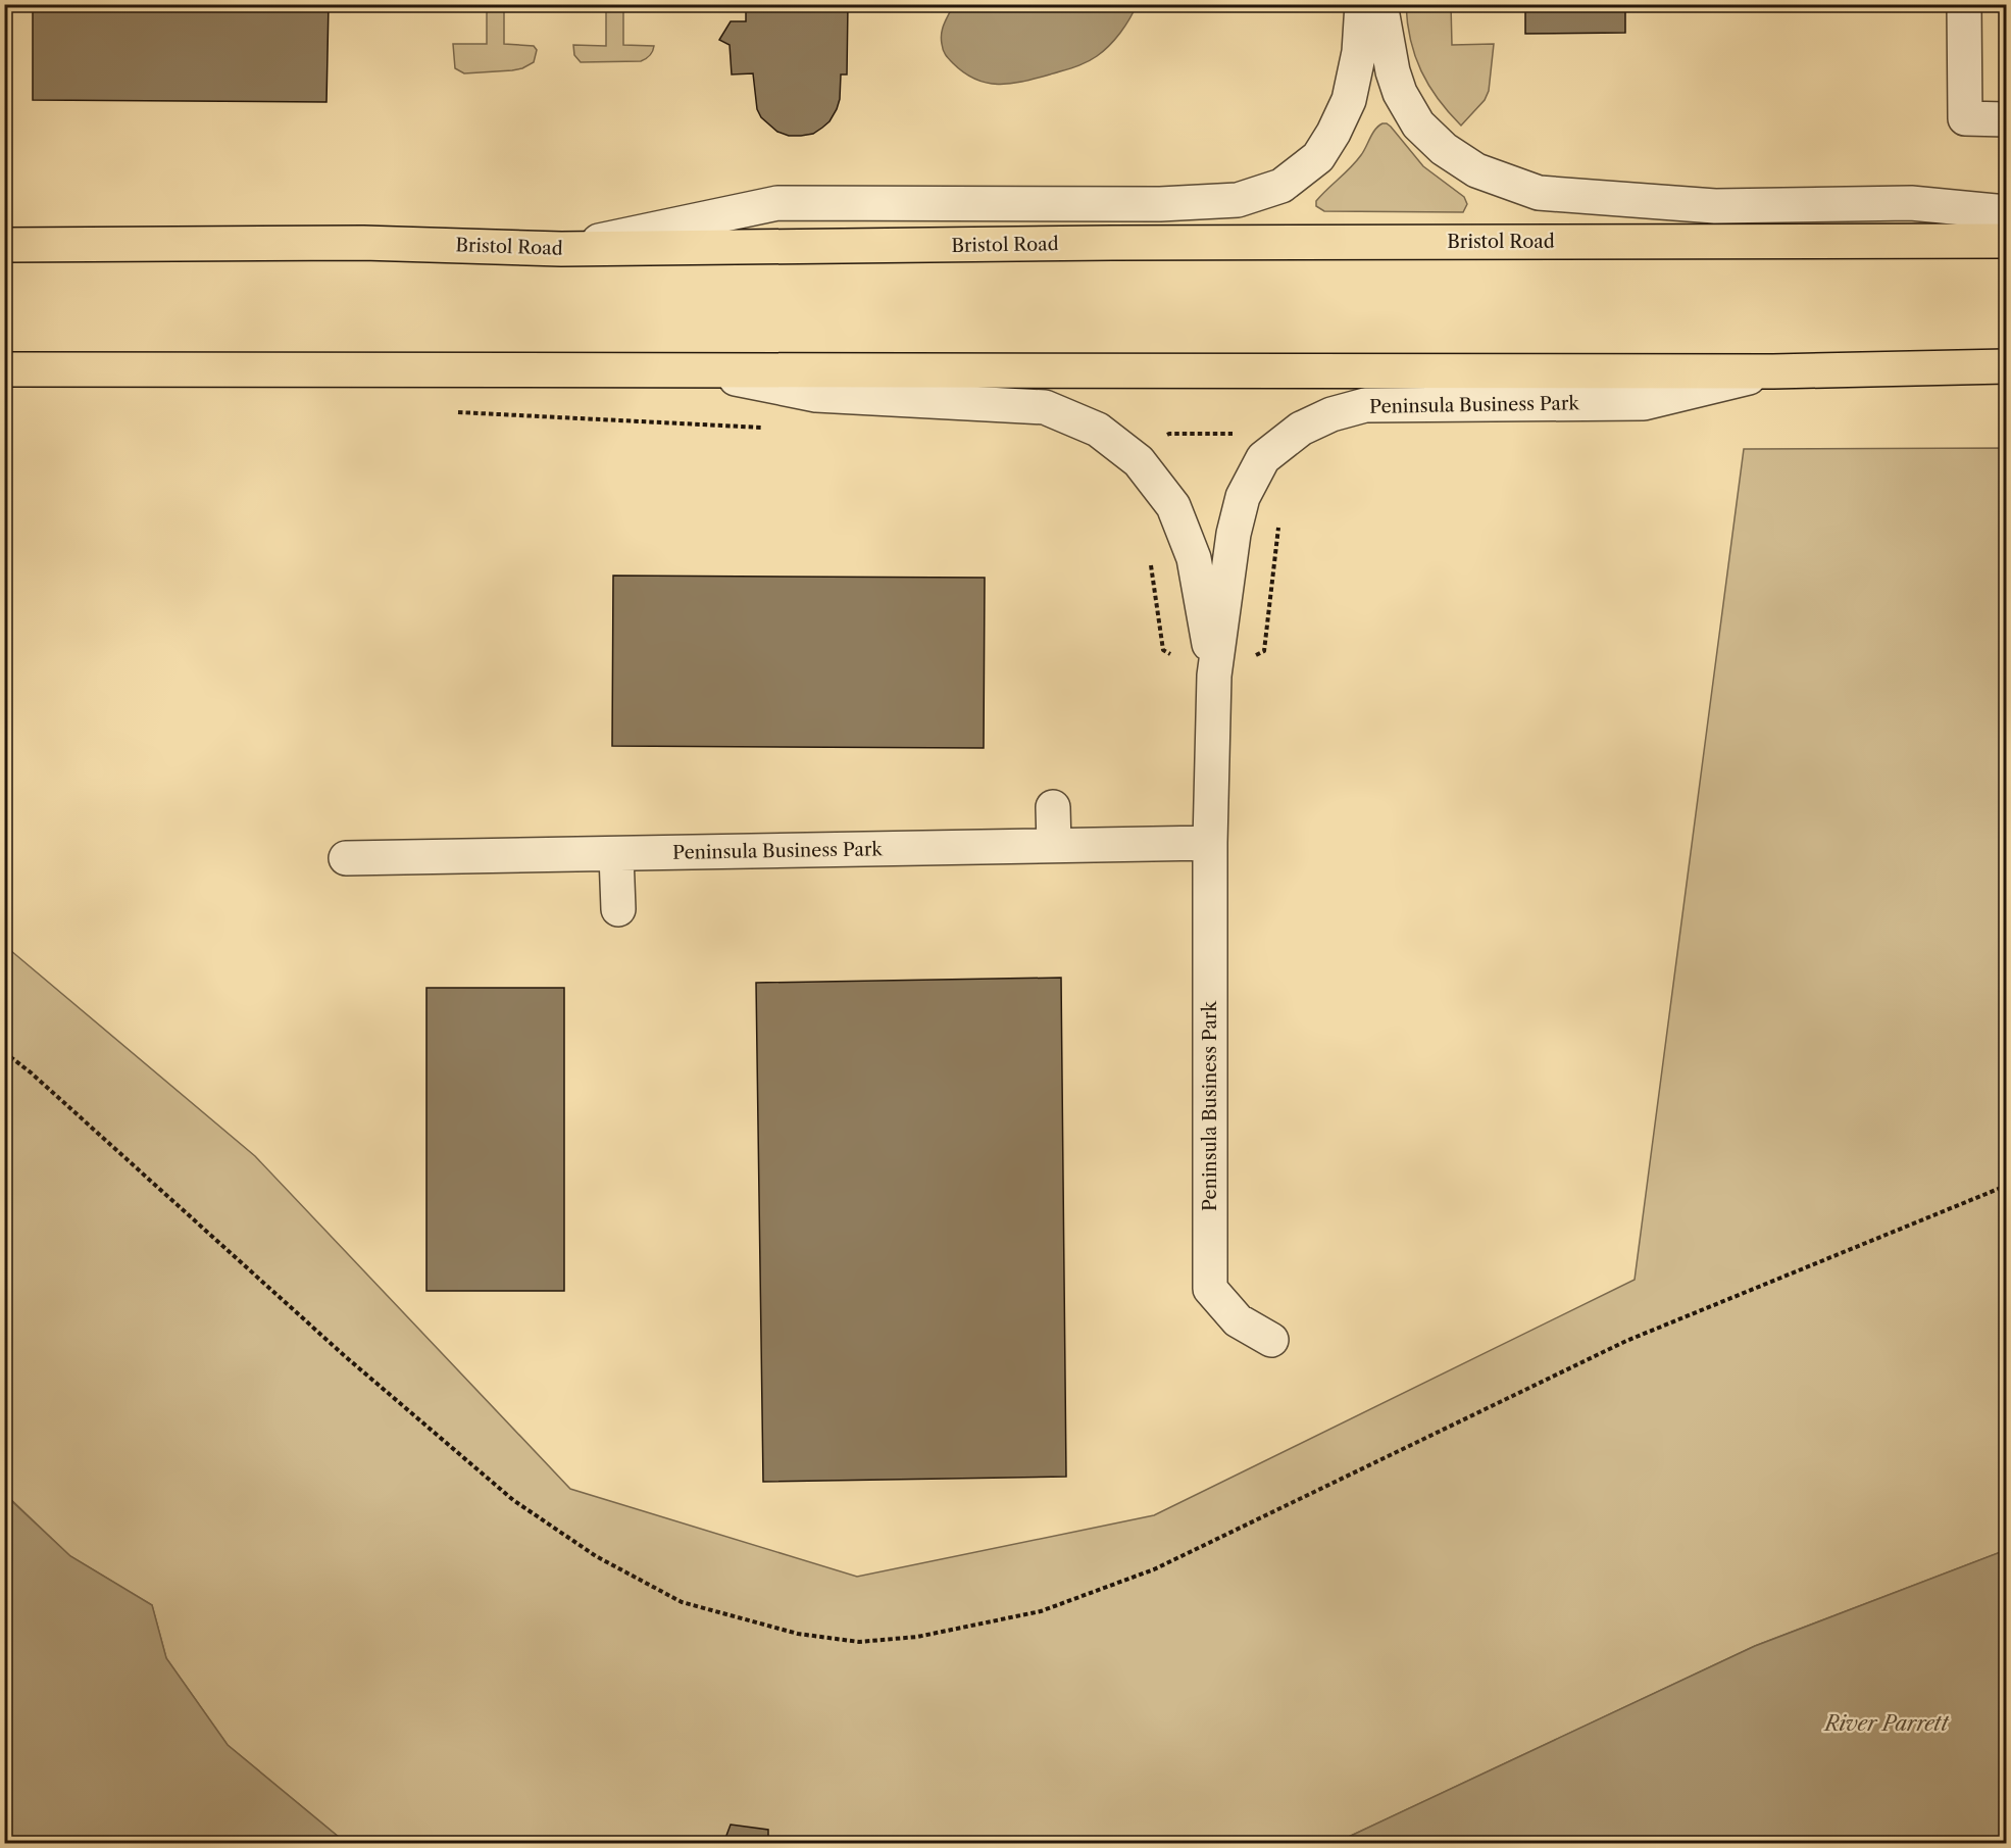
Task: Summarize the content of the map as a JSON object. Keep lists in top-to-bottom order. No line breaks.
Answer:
{"streets":{"main road":["Bristol Road"],"street":["Peninsula Business Park"]},"water":["River Parrett"]}
